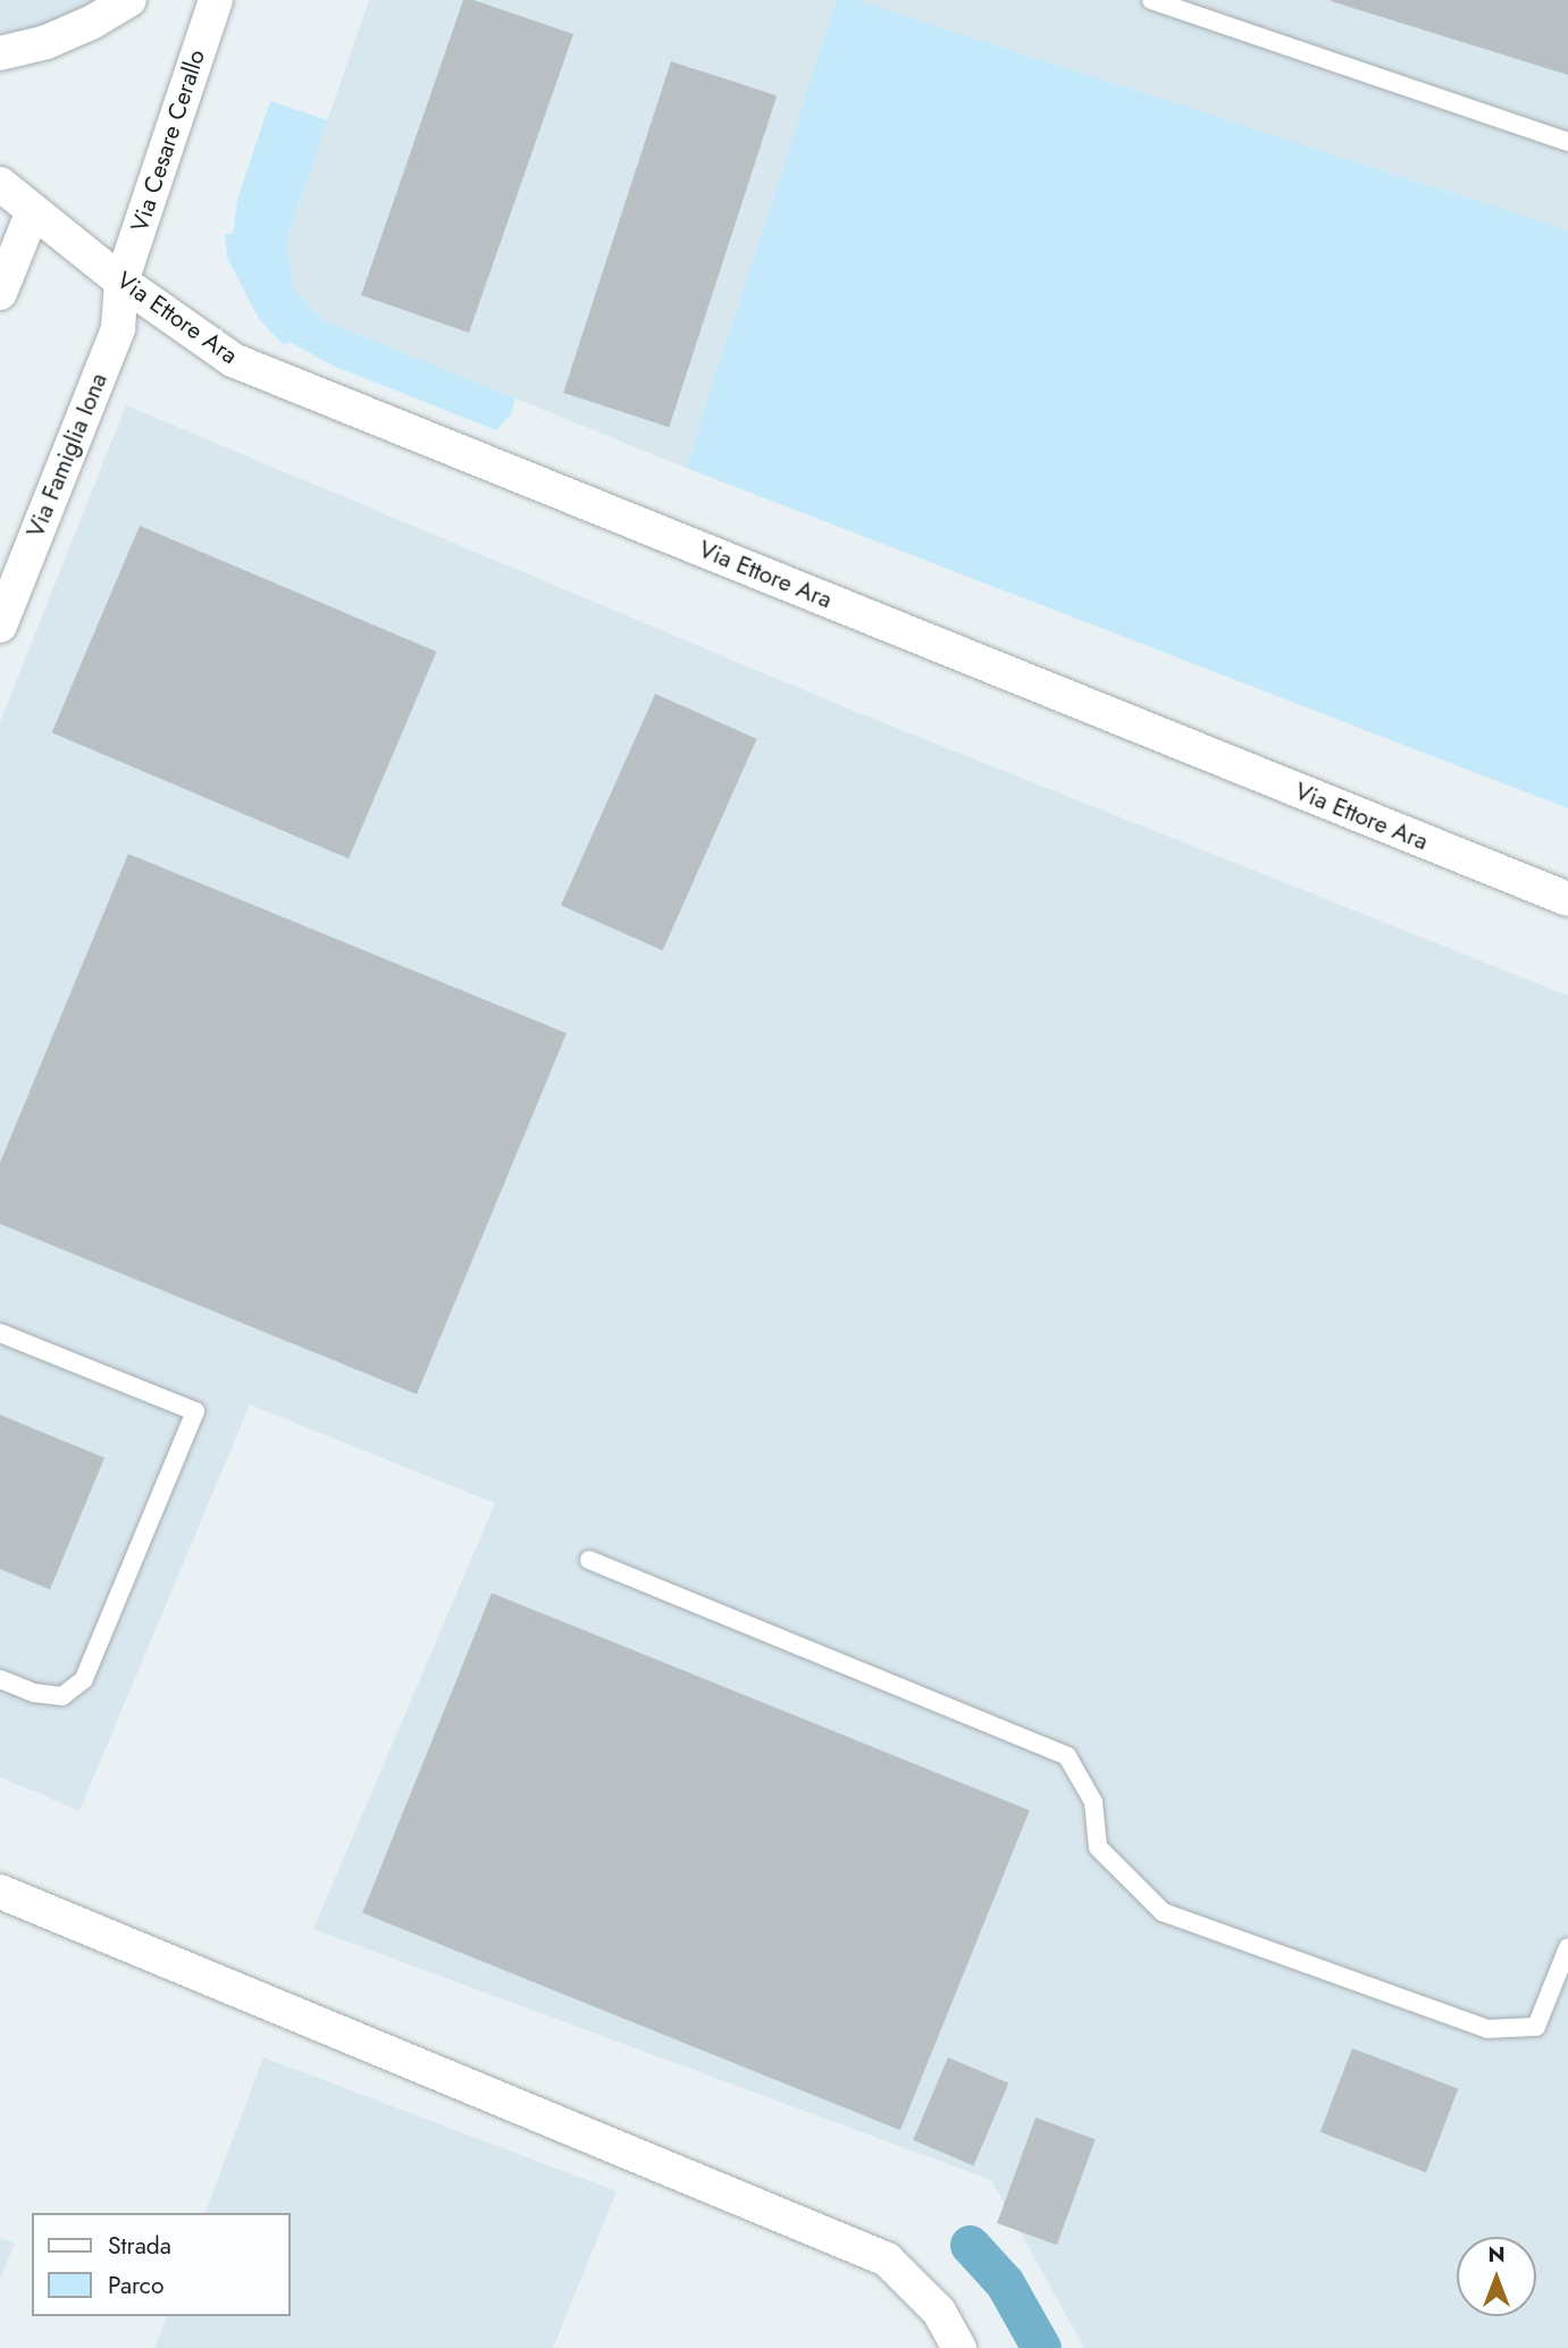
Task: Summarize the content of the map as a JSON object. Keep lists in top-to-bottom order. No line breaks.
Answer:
{"streets":{"street":["Via Cesare Cerallo","Via Ettore Ara","Via Famiglia Iona"]},"crossings":[["Via Cesare Cerallo","Via Ettore Ara"],["Via Cesare Cerallo","Via Famiglia Iona"],["Via Ettore Ara","Via Famiglia Iona"]],"legend":["Strada","Parco"],"north":"top"}
